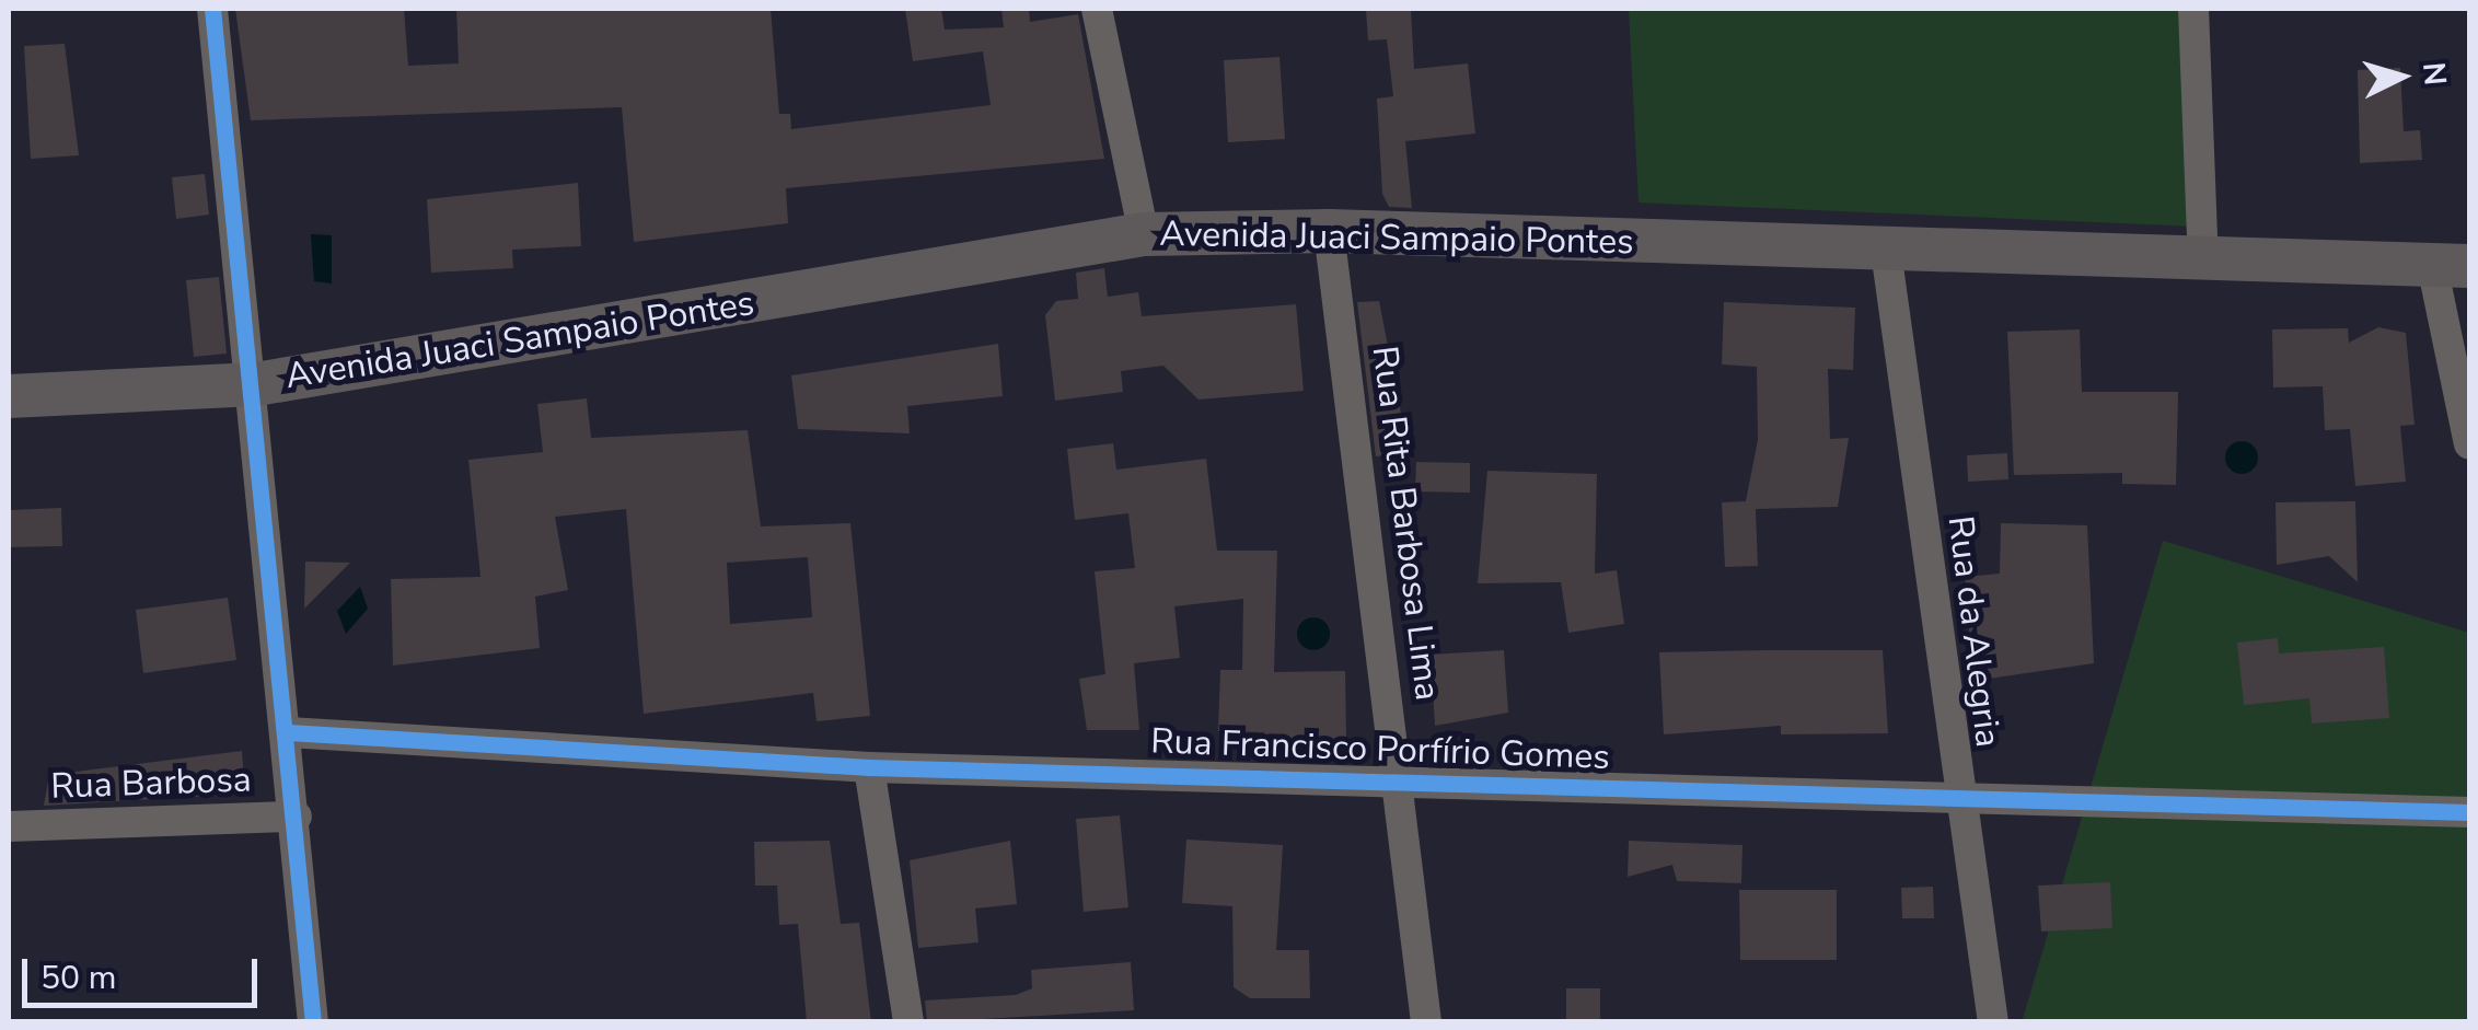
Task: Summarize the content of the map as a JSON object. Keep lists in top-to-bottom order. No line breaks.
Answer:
{"streets":{"main road":["Avenida Juaci Sampaio Pontes"],"street":["Rua Rita Barbosa Lima","Rua da Alegria","Rua Francisco Porfírio Gomes","Rua Barbosa"]},"crossings":[["Avenida Juaci Sampaio Pontes","Rua Rita Barbosa Lima"],["Avenida Juaci Sampaio Pontes","Rua da Alegria"],["Rua Rita Barbosa Lima","Rua Francisco Porfírio Gomes"],["Rua da Alegria","Rua Francisco Porfírio Gomes"]],"scale_bar":"50 m","north":"right"}
